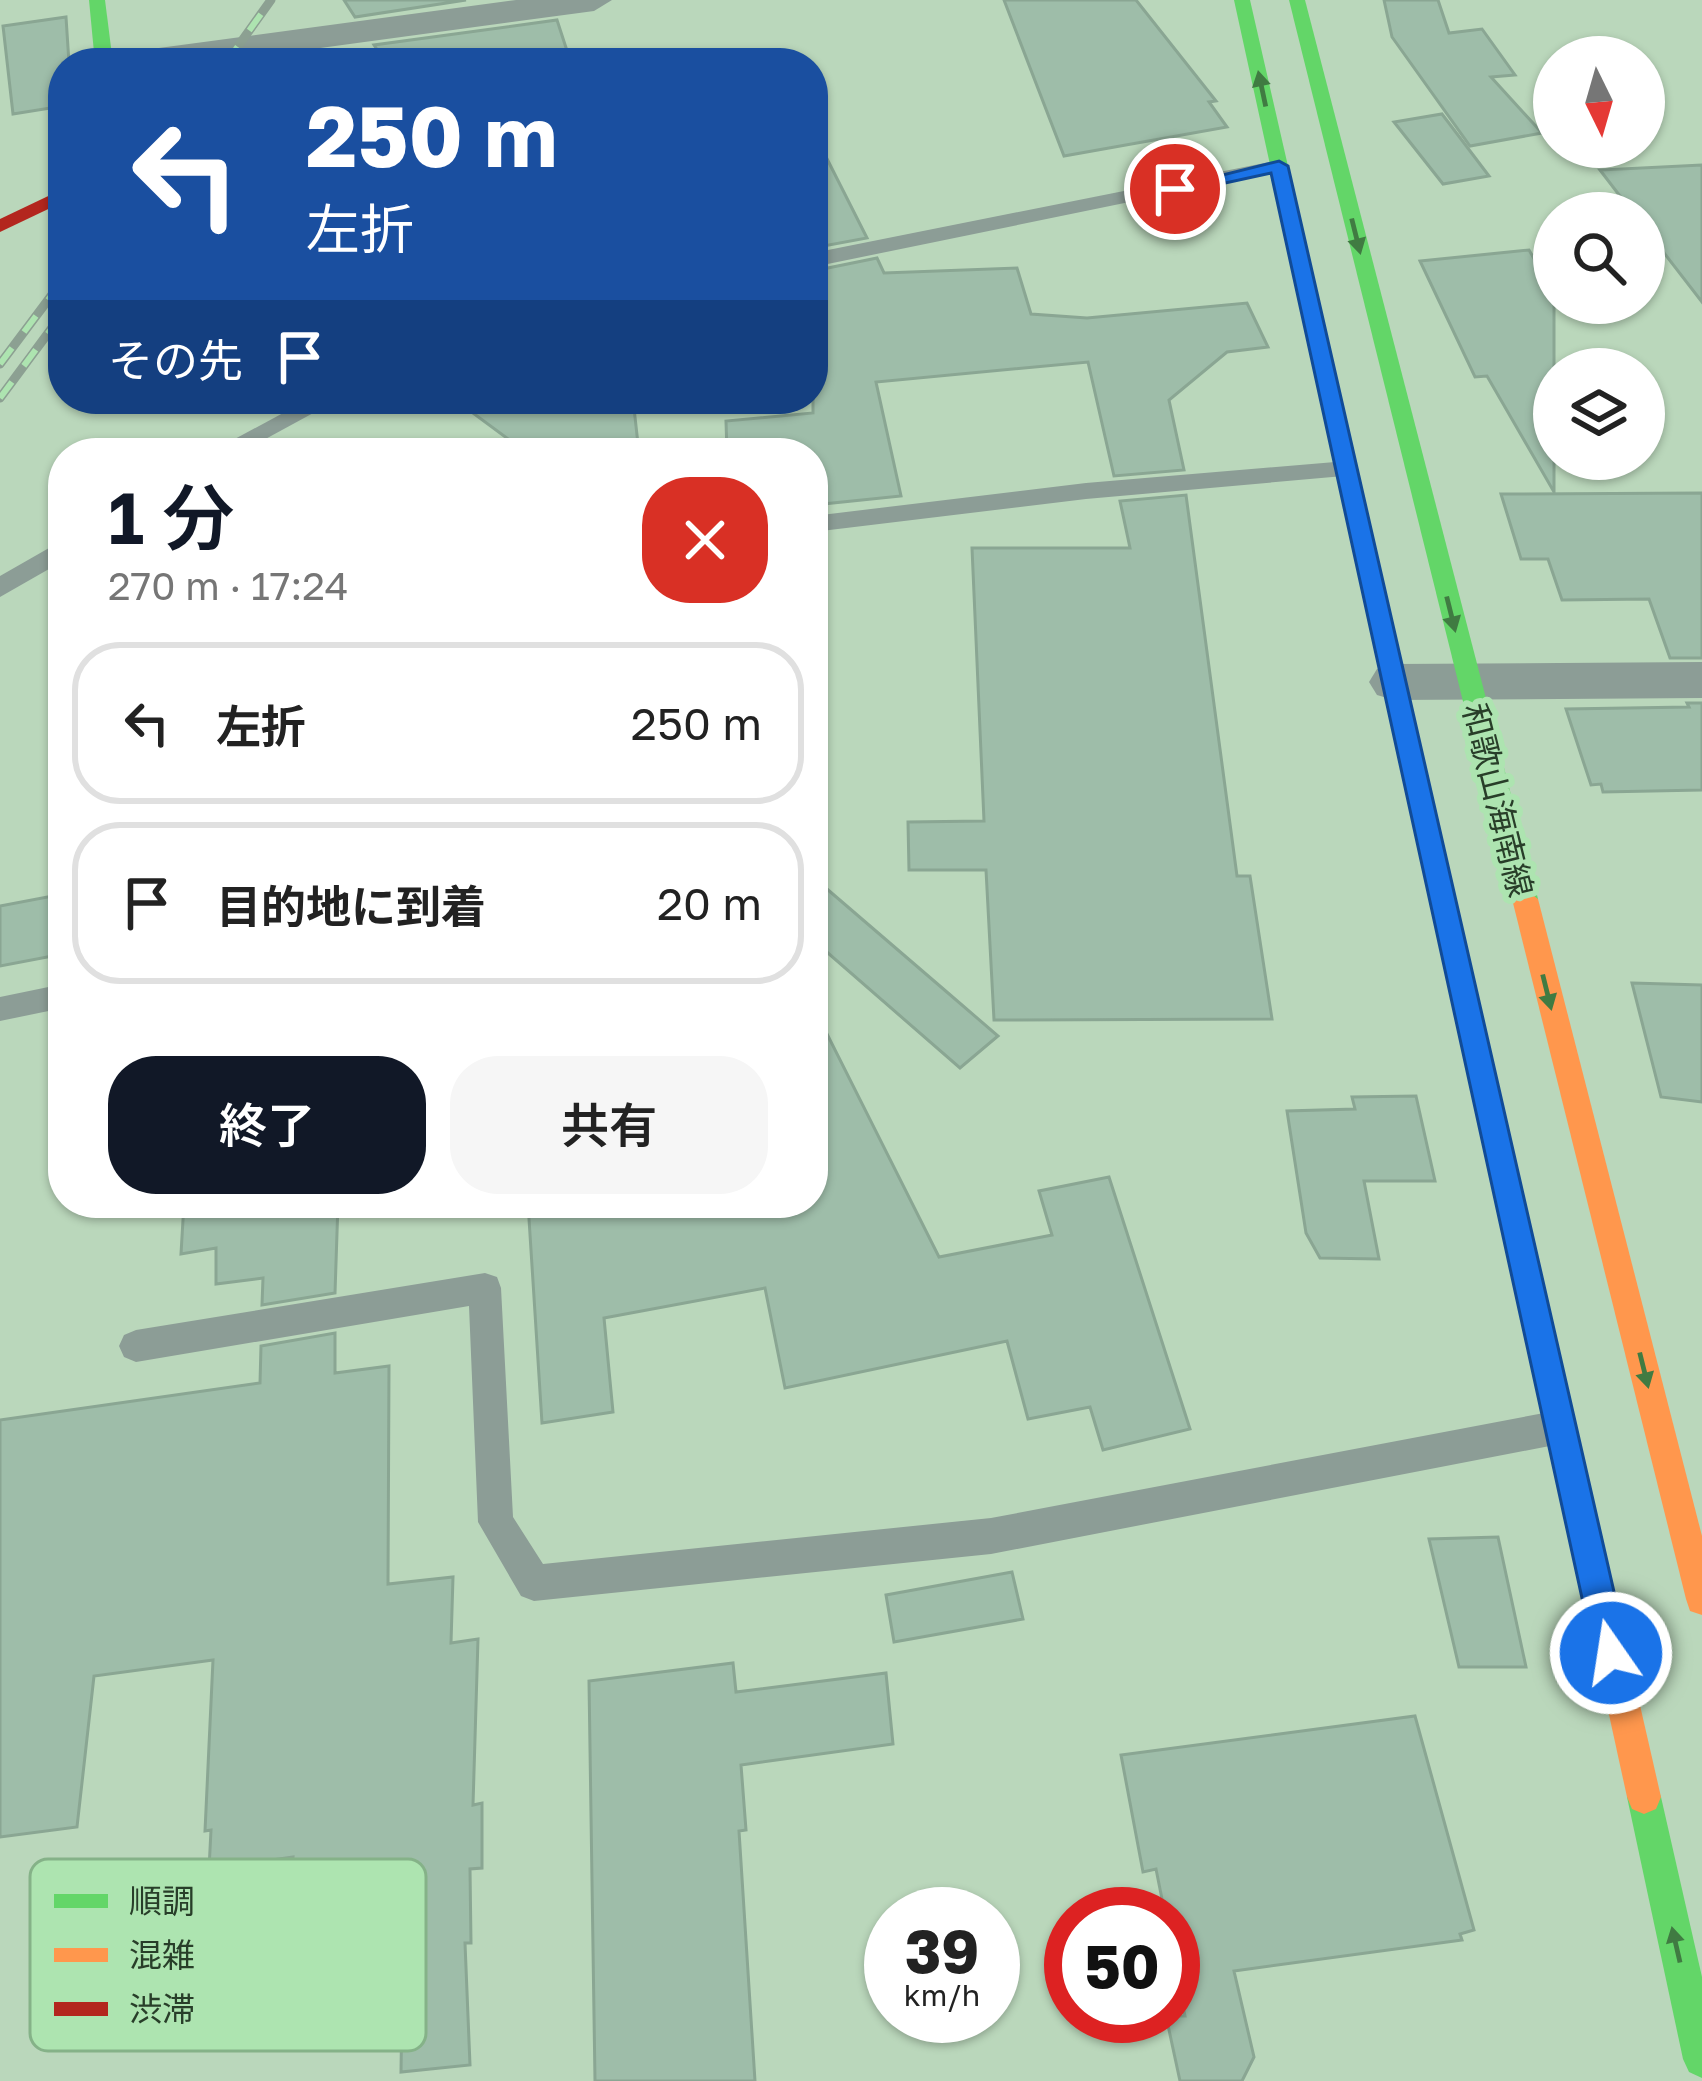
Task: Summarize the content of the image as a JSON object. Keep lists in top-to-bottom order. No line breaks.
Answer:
{"streets":{"main road":["和歌山海南線"]},"legend":["順調","混雑","渋滞"],"north":"bottom","page":{"turn":["250 m","左折"],"then":"その先","heading":["1 分","270 m · 17:24"],"list":[{"name":"左折","value":"250 m"},{"name":"目的地に到着","value":"20 m"}],"buttons":["終了","共有"],"speed":"39 km/h","limit":"50"}}
